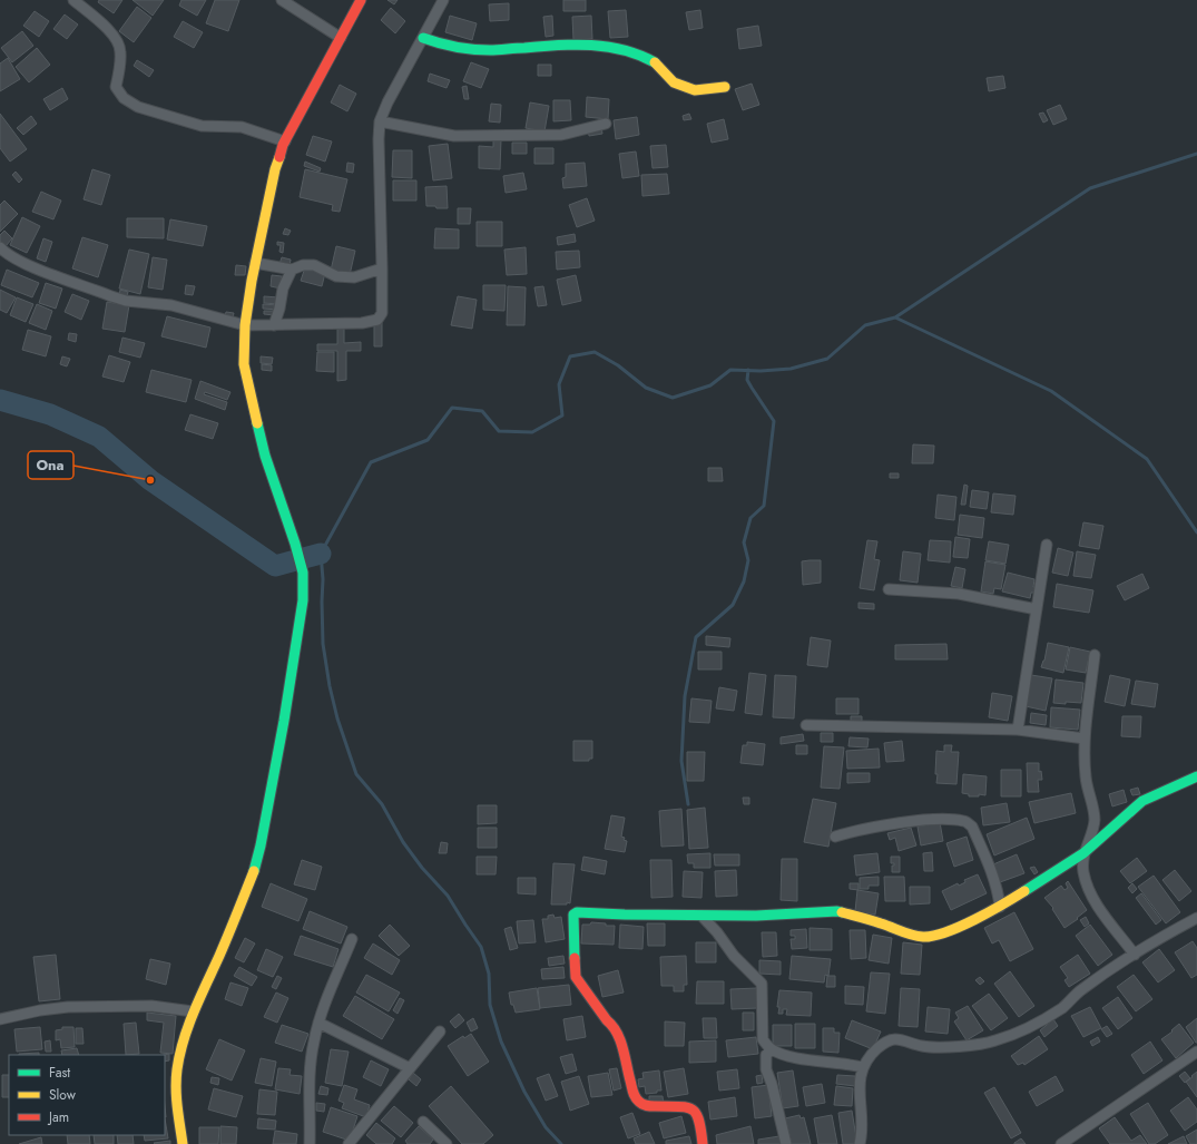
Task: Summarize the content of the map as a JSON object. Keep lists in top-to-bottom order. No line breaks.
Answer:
{"places":["Ona"],"legend":["Fast","Slow","Jam"]}
